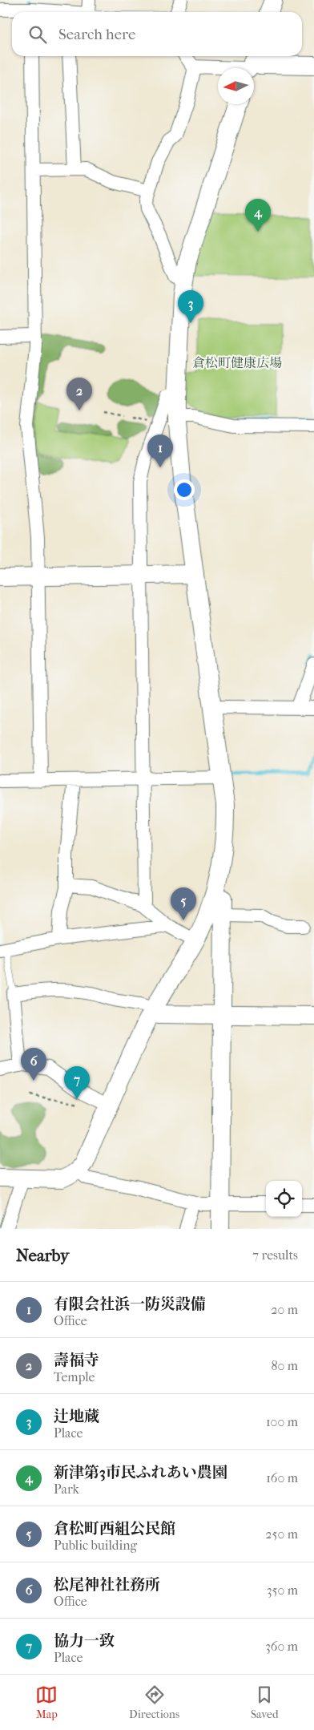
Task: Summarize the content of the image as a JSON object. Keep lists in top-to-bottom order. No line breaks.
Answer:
{"parks":["倉松町健康広場"],"north":"left","page":{"search":"Search here","pins":["4","3","2","1","5","6","7"],"heading":["Nearby","7 results"],"list":[{"mark":"1","name":"有限会社浜一防災設備","note":"Office","value":"20 m"},{"mark":"2","name":"壽福寺","note":"Temple","value":"80 m"},{"mark":"3","name":"辻地蔵","note":"Place","value":"100 m"},{"mark":"4","name":"新津第3市民ふれあい農園","note":"Park","value":"160 m"},{"mark":"5","name":"倉松町西組公民館","note":"Public building","value":"250 m"},{"mark":"6","name":"松尾神社社務所","note":"Office","value":"350 m"},{"mark":"7","name":"協力一致","note":"Place","value":"360 m"}],"nav":["Map","Directions","Saved"]}}
